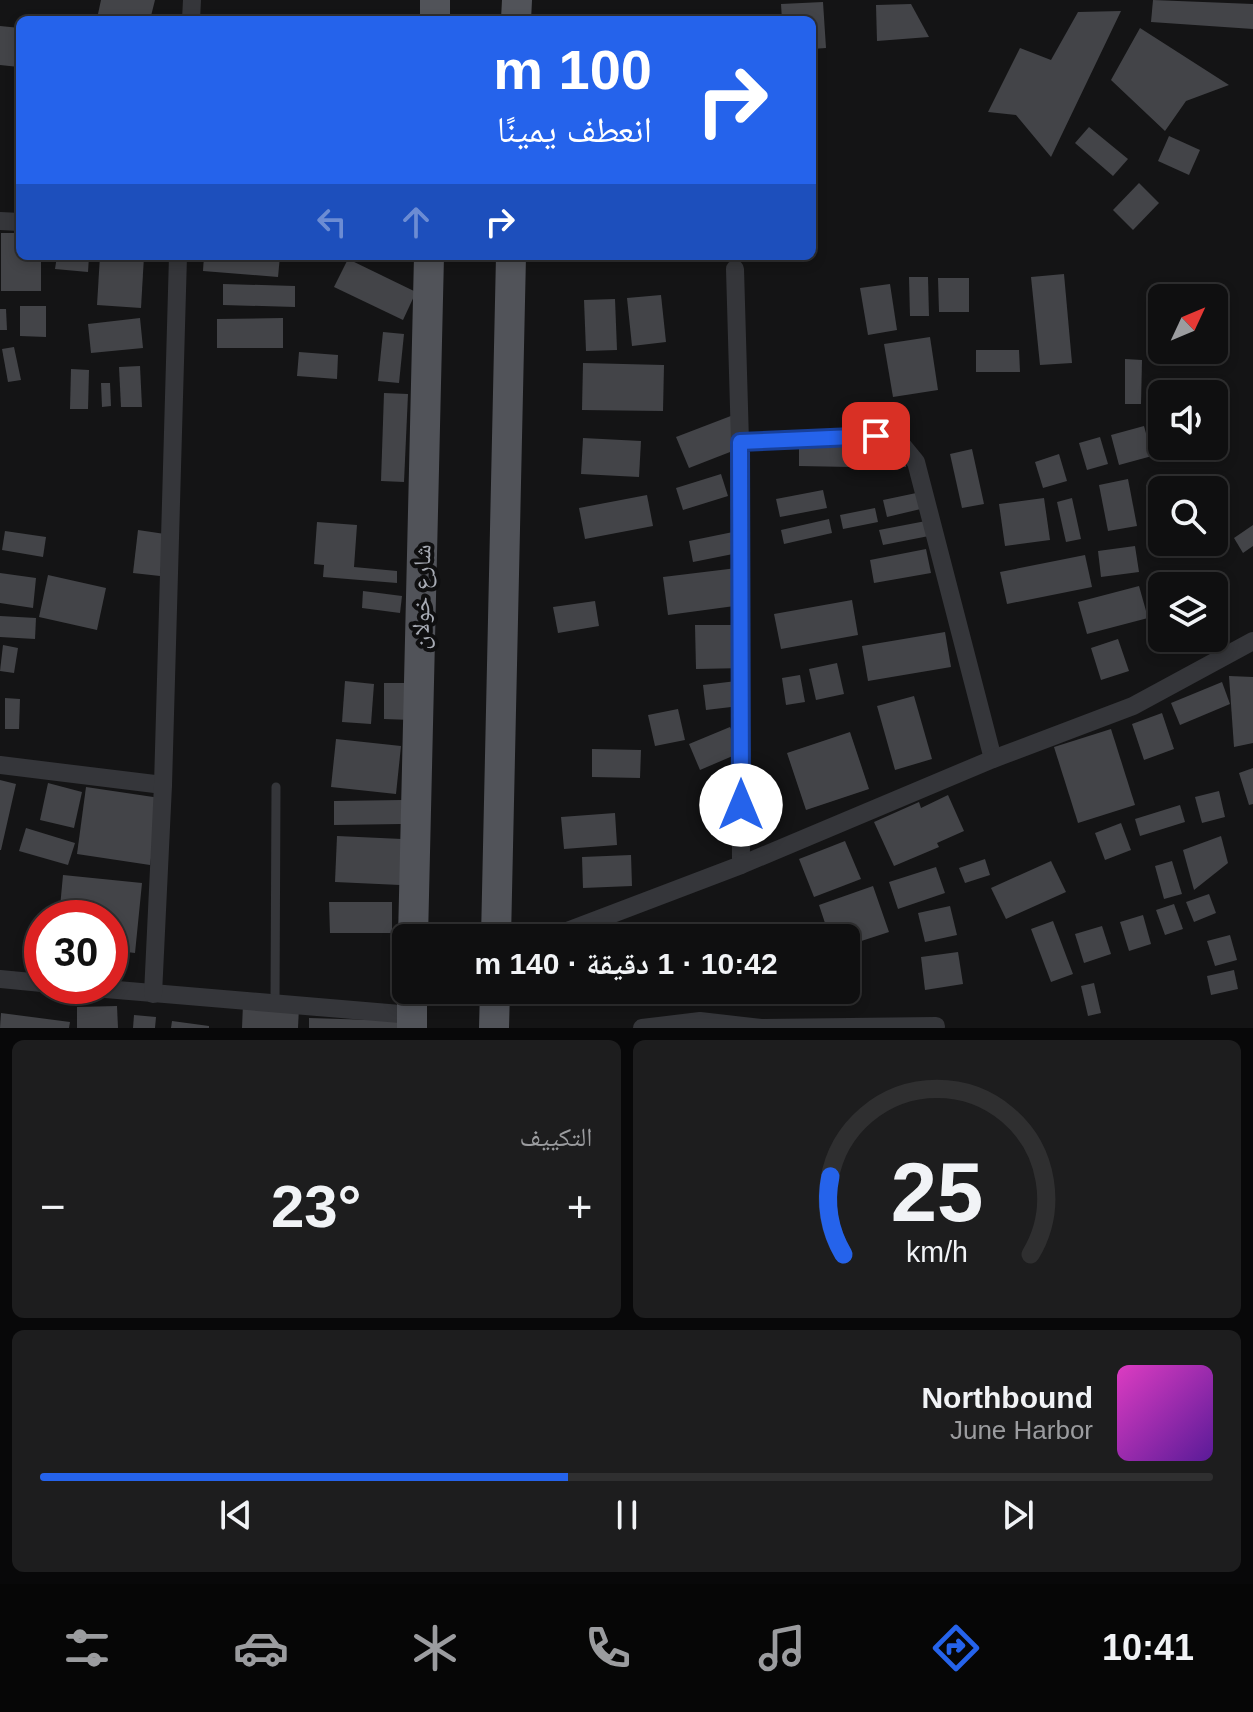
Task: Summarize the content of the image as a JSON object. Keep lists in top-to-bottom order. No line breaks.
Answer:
{"streets":{"main road":["شارع خولان"]},"north":"top right","page":{"turn":["100 m","انعطف يمينًا"],"limit":"30","trip":"10:42 · 1 دقيقة · 140 m","tile":"التكييف","heat":["−","23°","+"],"song":["Northbound","June Harbor"],"tabs":"10:41","gauge":["25","km/h"]}}
